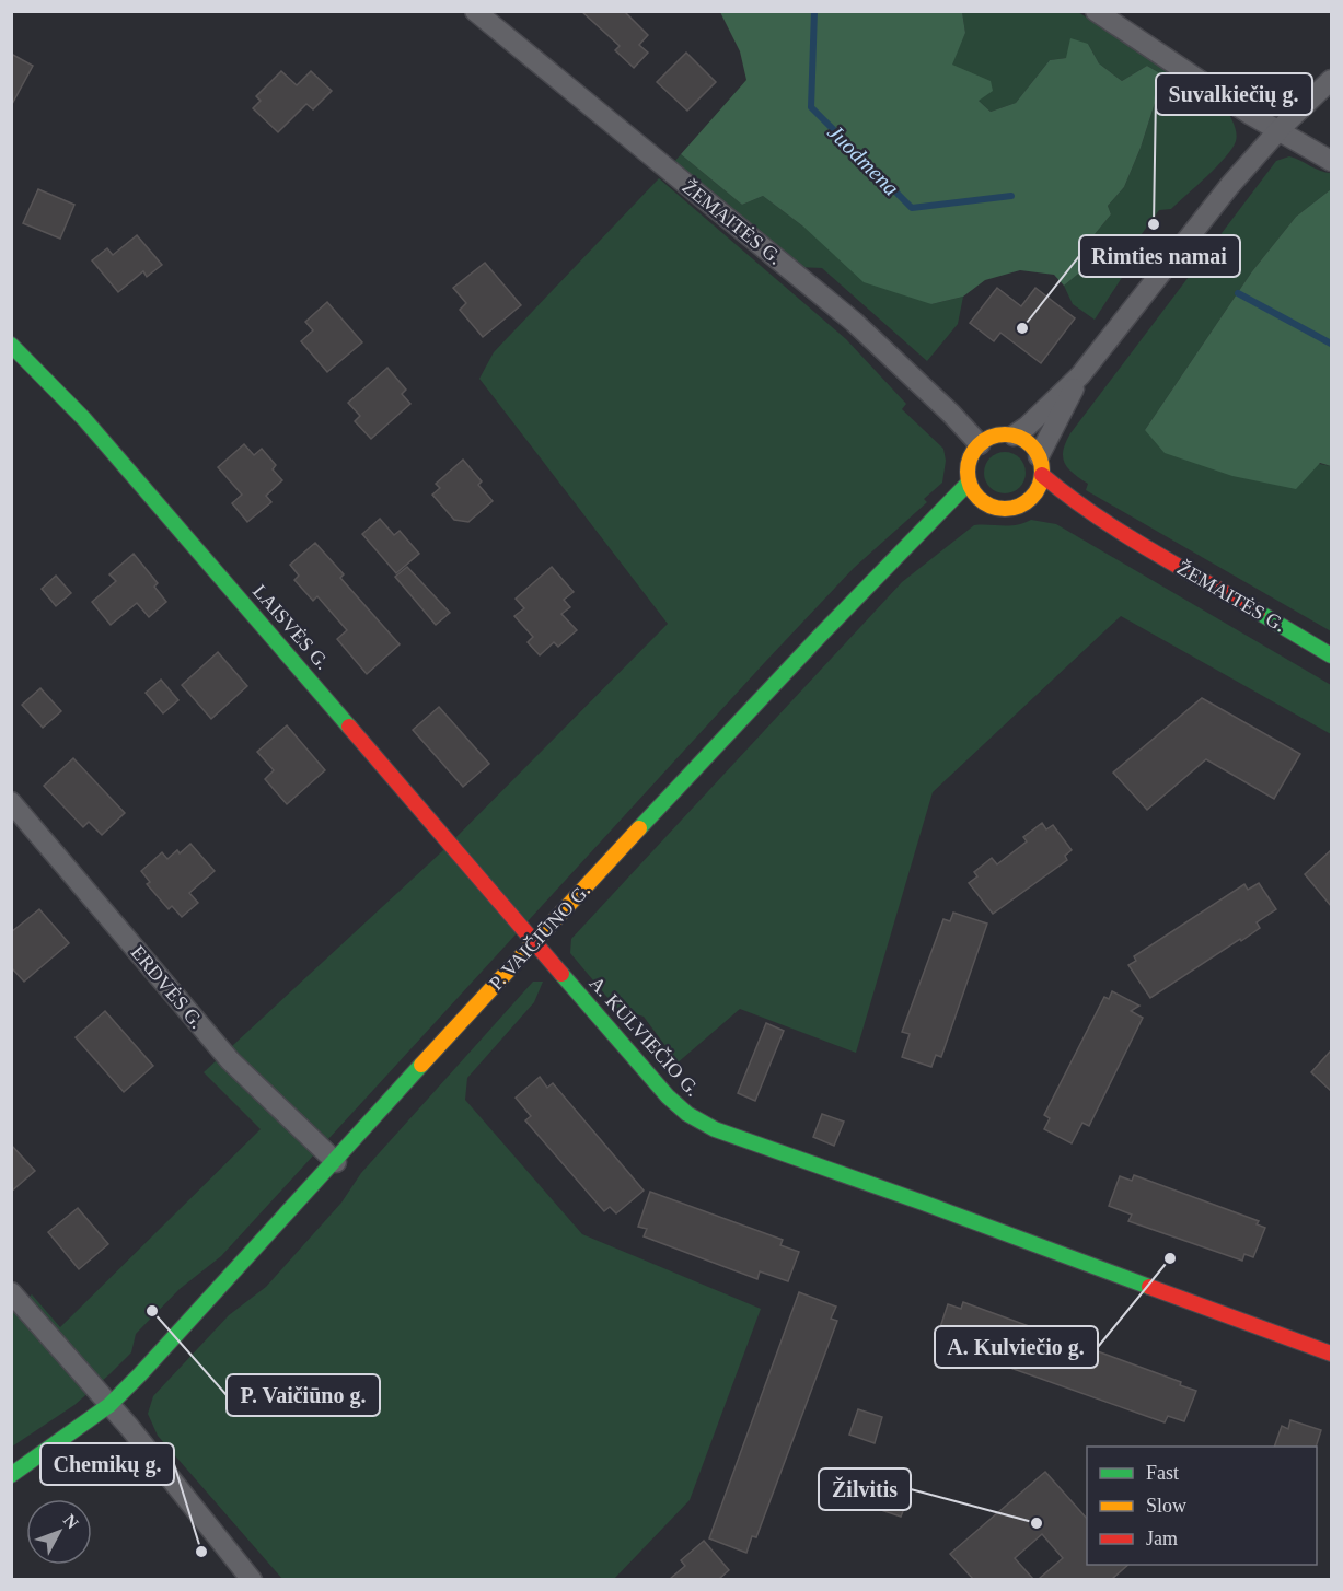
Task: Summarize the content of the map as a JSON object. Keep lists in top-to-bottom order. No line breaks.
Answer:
{"streets":{"main road":["ŽEMAITĖS G.","LAISVĖS G.","P. VAIČIŪNO G.","A. KULVIEČIO G."],"street":["ERDVĖS G."]},"crossings":[["ŽEMAITĖS G.","P. VAIČIŪNO G."],["LAISVĖS G.","P. VAIČIŪNO G."],["LAISVĖS G.","A. KULVIEČIO G."],["P. VAIČIŪNO G.","ERDVĖS G."],["P. VAIČIŪNO G.","A. KULVIEČIO G."]],"water":["Juodmena"],"places":["Suvalkiečių g.","Rimties namai","A. Kulviečio g.","P. Vaičiūno g.","Žilvitis","Chemikų g."],"legend":["Fast","Slow","Jam"],"north":"top right"}
